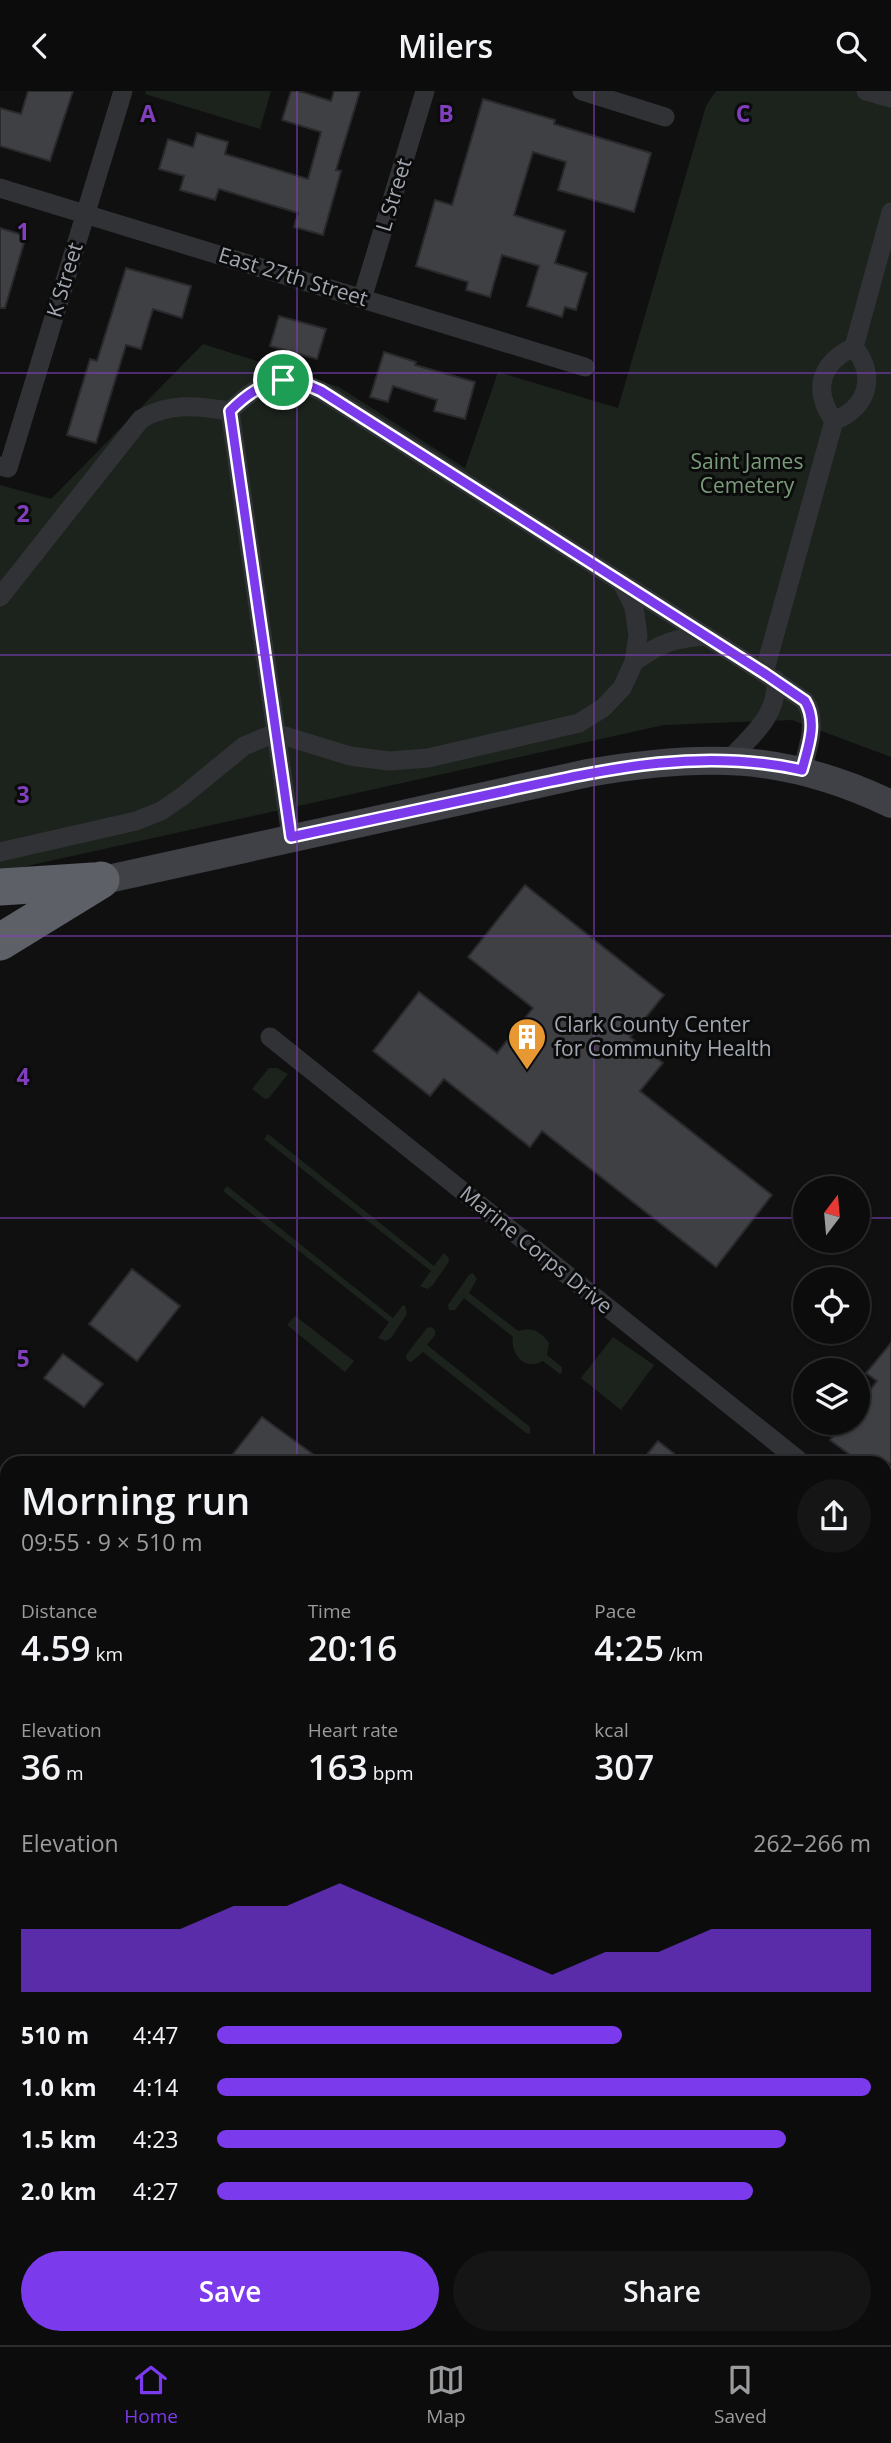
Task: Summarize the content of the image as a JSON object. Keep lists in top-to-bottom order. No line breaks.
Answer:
{"streets":{"street":["L Street","East 27th Street","K Street","Marine Corps Drive"]},"crossings":[["L Street","East 27th Street"],["East 27th Street","K Street"]],"parks":["Saint James Cemetery"],"places":{"building":["Clark County Center for Community Health"]},"north":"top","page":{"header":"Milers","heading":["Morning run","09:55 · 9 × 510 m"],"stats":[["Distance","4.59 km"],["Time","20:16"],["Pace","4:25 /km"],["Elevation","36 m"],["Heart rate","163 bpm"],["kcal","307"]],"chart":["Elevation","262–266 m"],"list":[{"name":"510 m","note":"4:47"},{"name":"1.0 km","note":"4:14"},{"name":"1.5 km","note":"4:23"},{"name":"2.0 km","note":"4:27"}],"buttons":["Save","Share"],"tabs":["Home","Map","Saved"]},"grid":{"columns":["A","B","C"],"rows":["1","2","3","4","5"]}}
